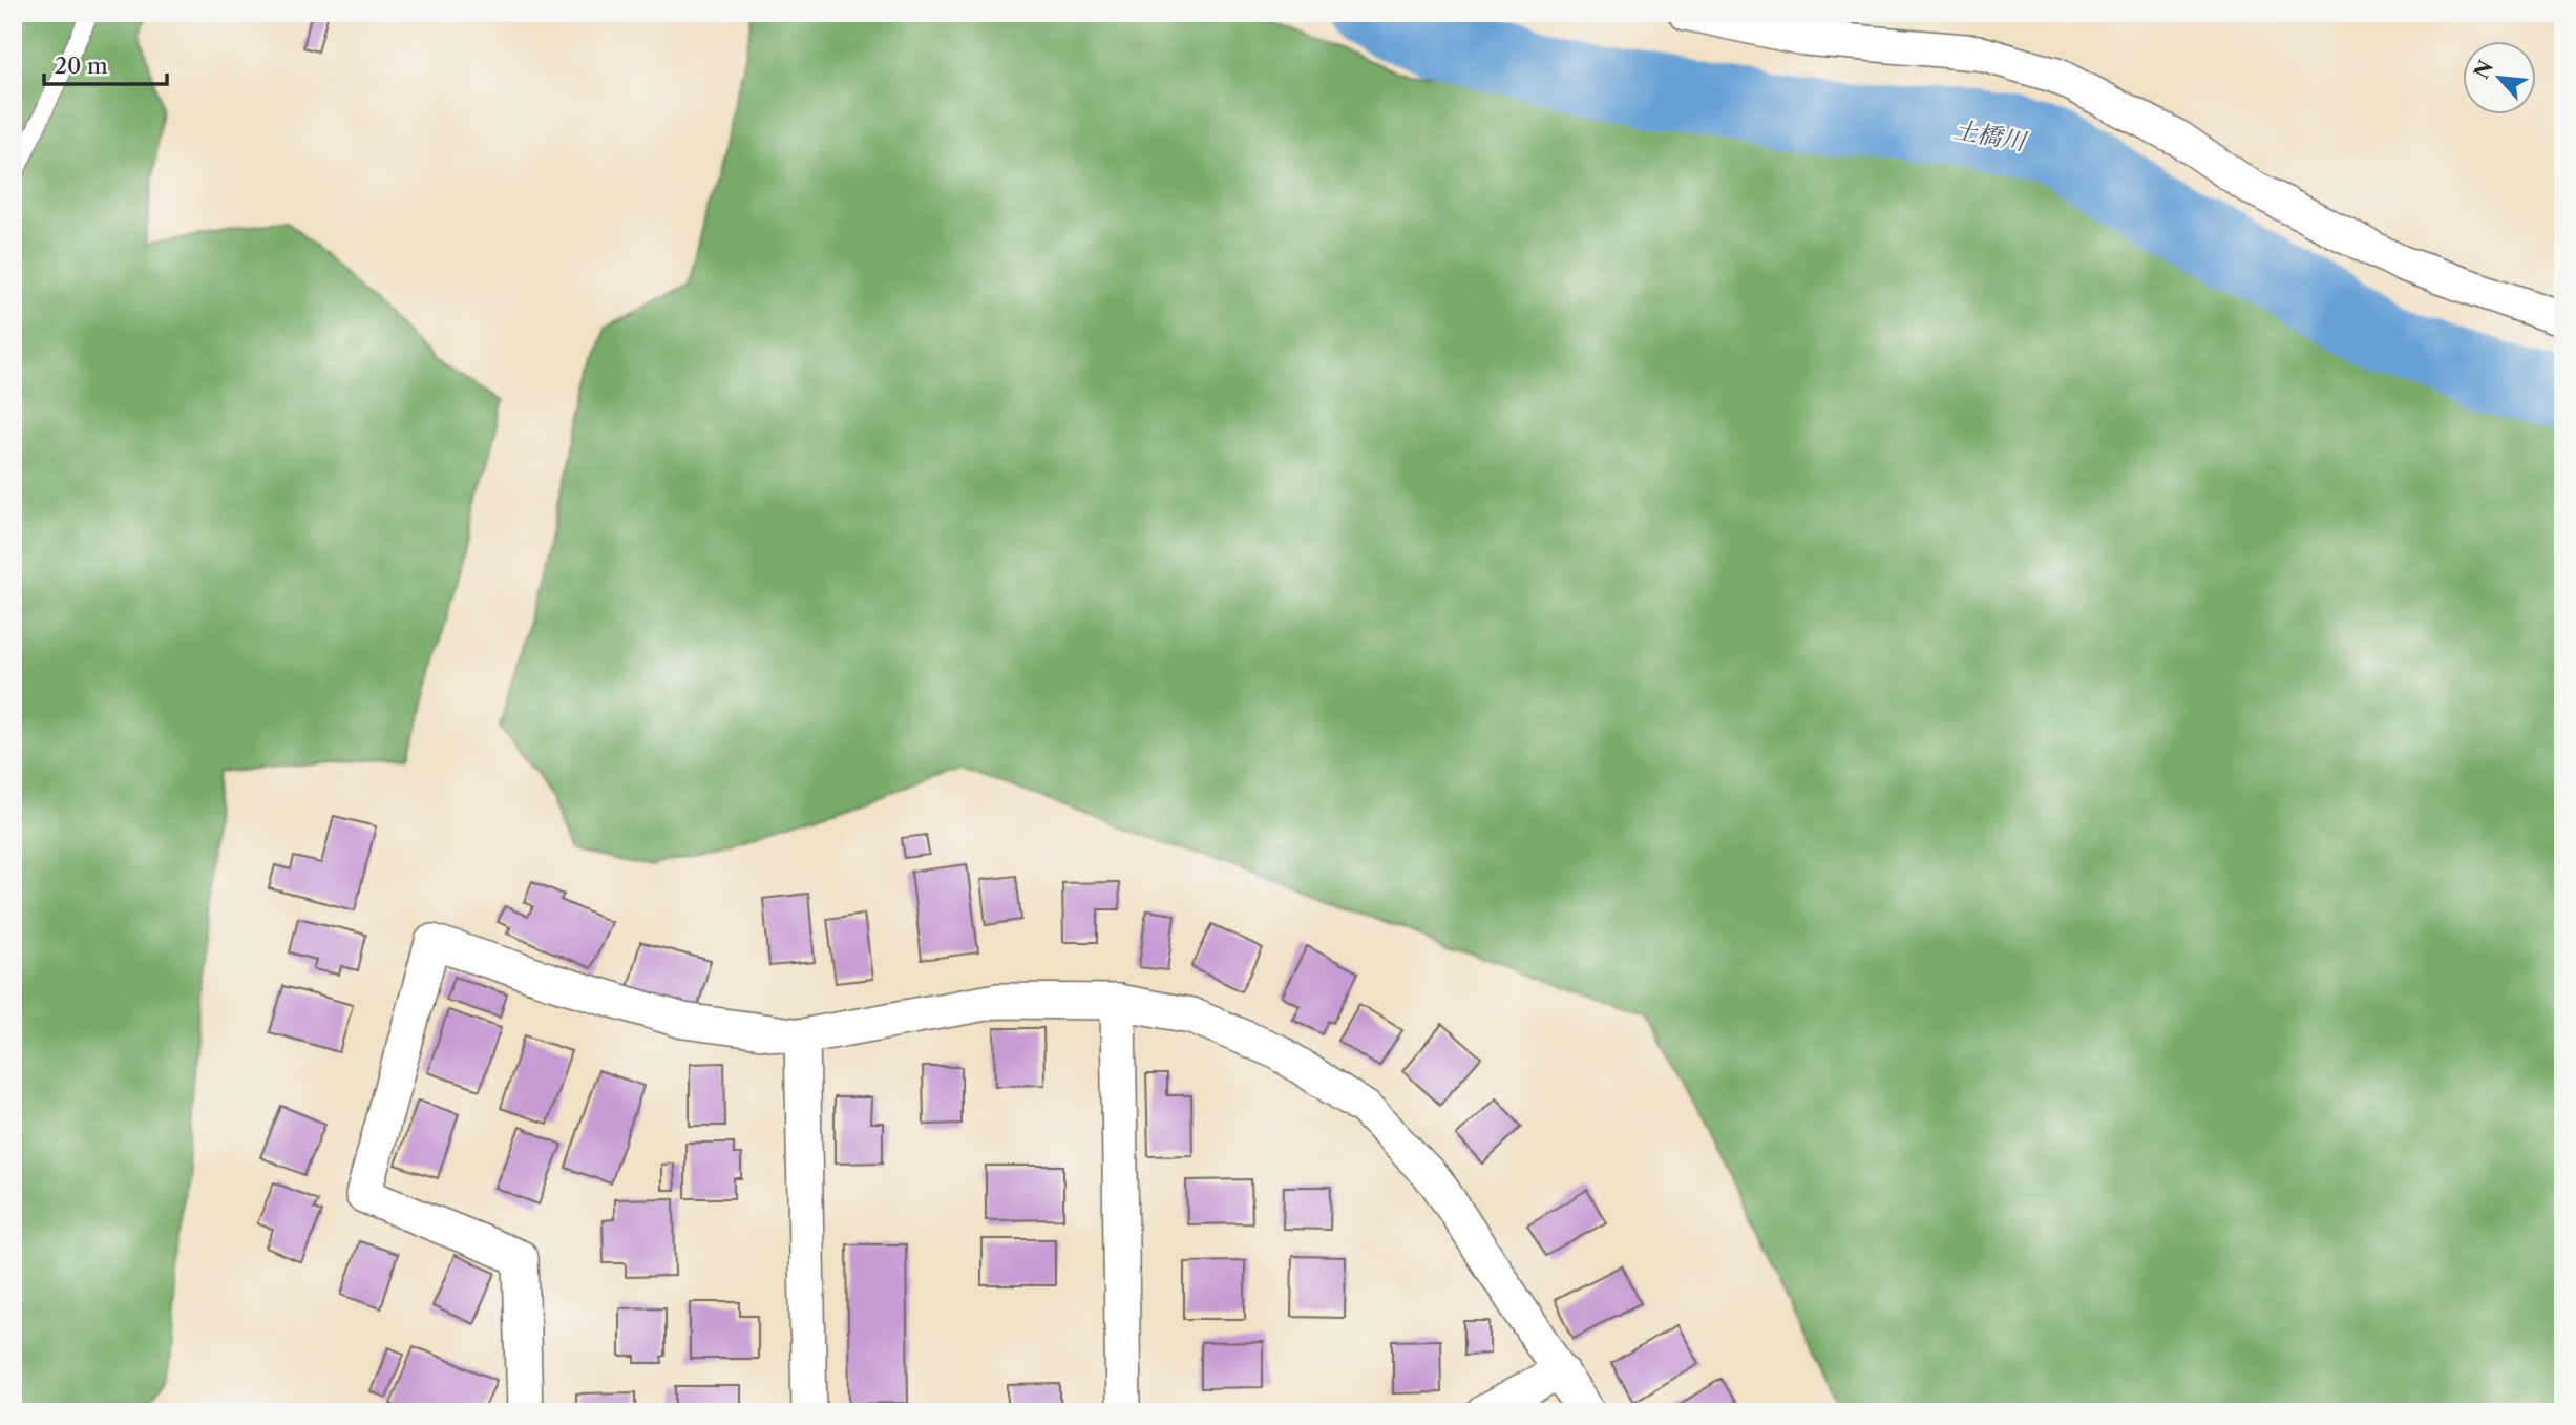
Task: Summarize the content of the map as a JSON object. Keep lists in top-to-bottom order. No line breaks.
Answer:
{"water":["土橋川"],"scale_bar":"20 m","north":"top left"}
